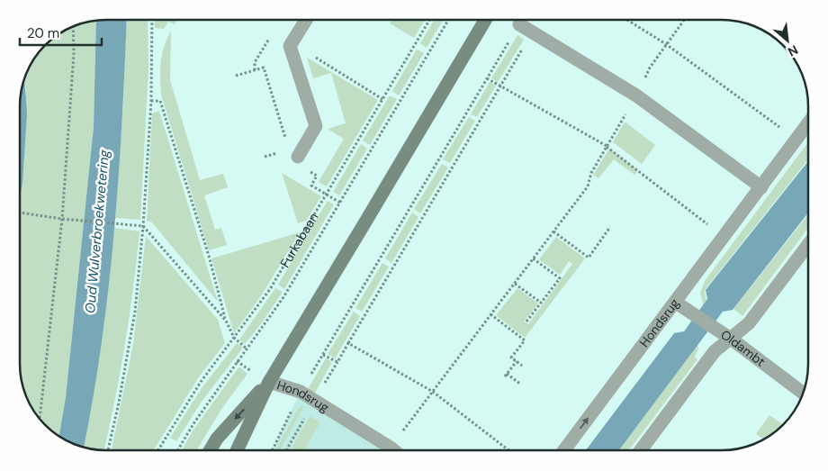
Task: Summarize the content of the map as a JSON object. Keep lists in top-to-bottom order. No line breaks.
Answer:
{"streets":{"street":["Hondsrug","Oldambt"],"path":["Furkabaan"]},"crossings":[["Hondsrug","Oldambt"]],"water":["Oud Wulverbroekwetering"],"scale_bar":"20 m","north":"bottom right"}
